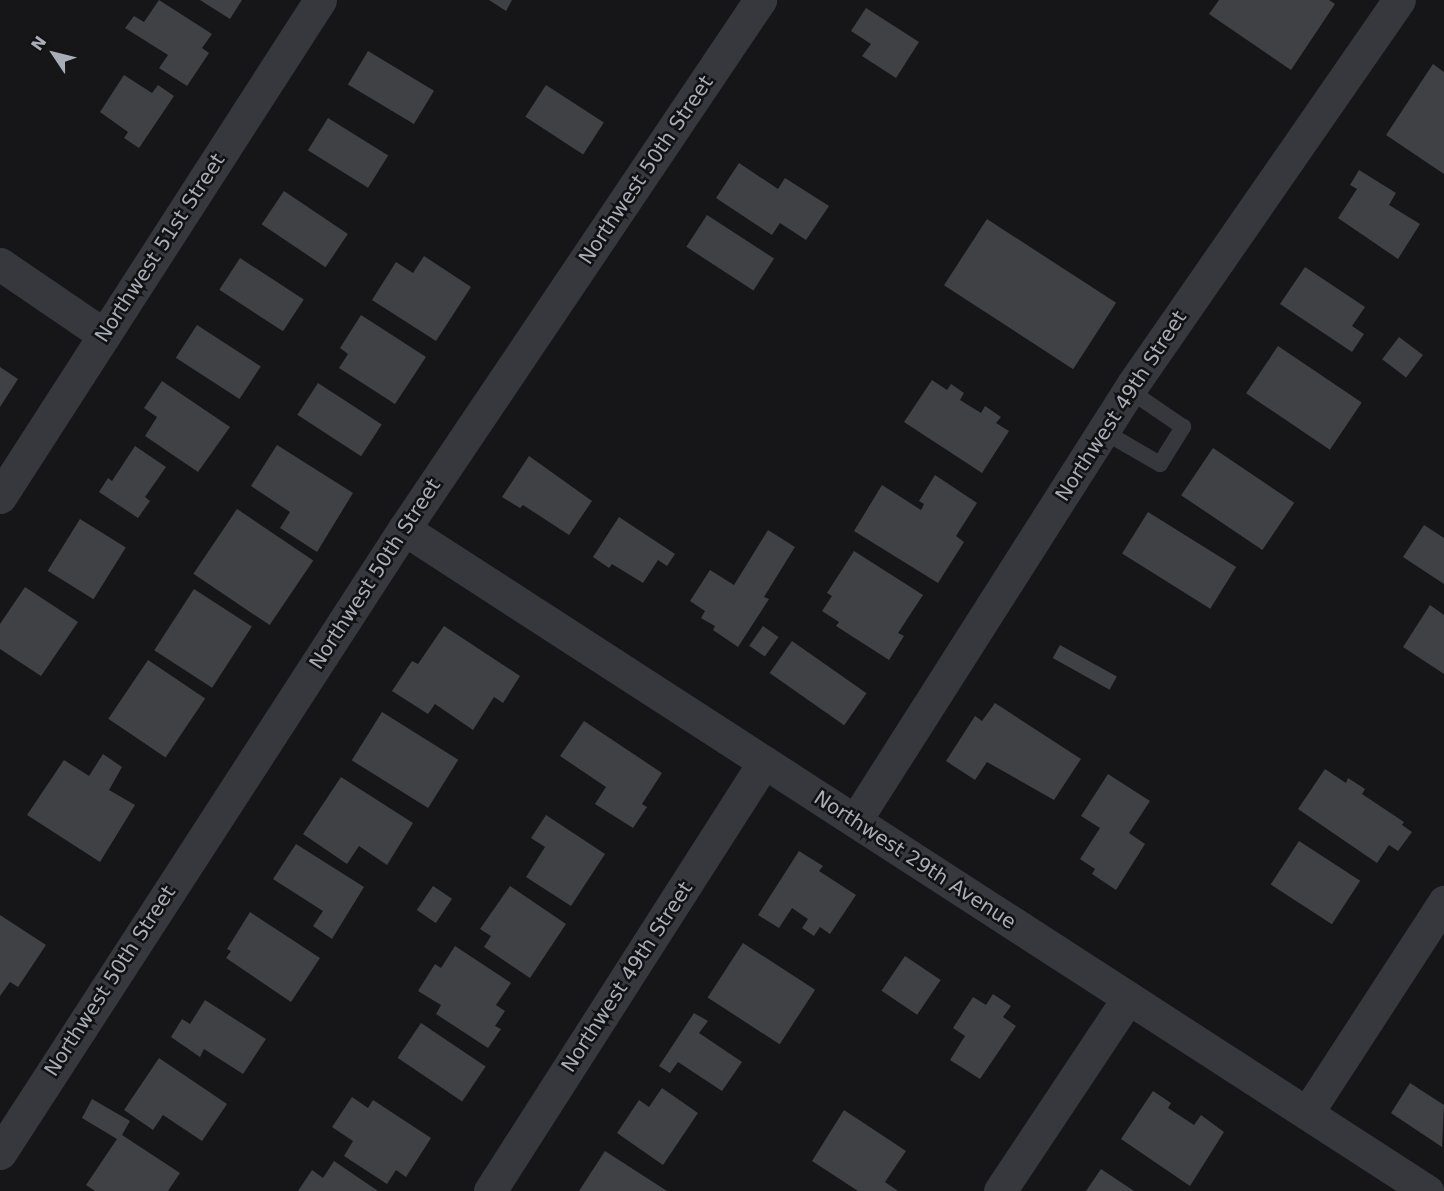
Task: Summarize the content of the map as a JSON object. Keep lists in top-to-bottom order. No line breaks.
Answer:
{"streets":{"street":["Northwest 50th Street","Northwest 51st Street","Northwest 49th Street","Northwest 29th Avenue"]},"crossings":[["Northwest 50th Street","Northwest 29th Avenue"],["Northwest 49th Street","Northwest 29th Avenue"]],"north":"top left"}
